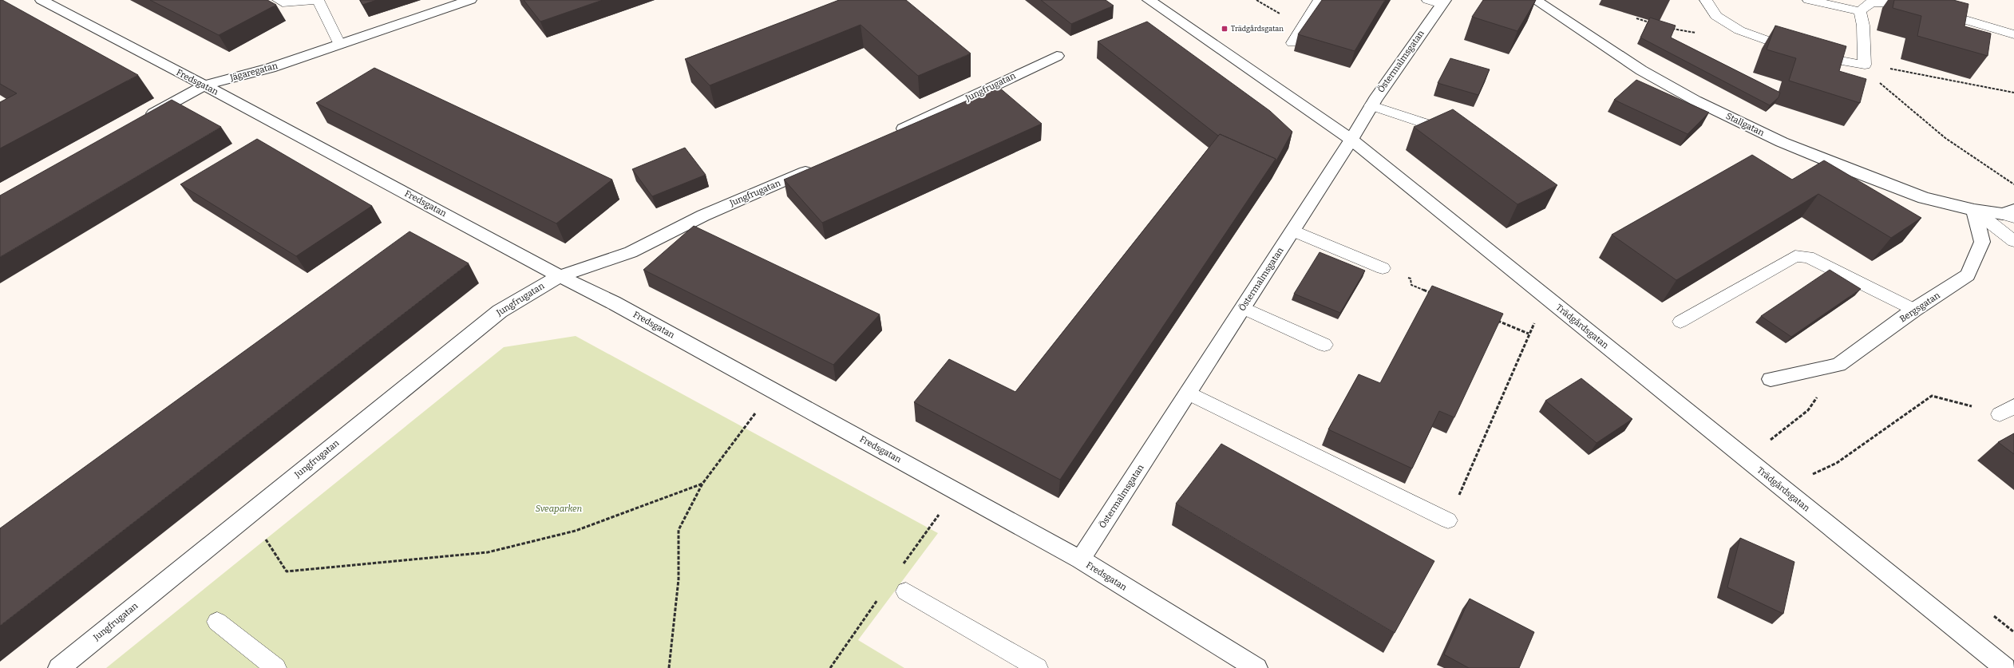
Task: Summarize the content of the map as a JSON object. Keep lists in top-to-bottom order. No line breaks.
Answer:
{"streets":{"street":["Östermalmsgatan","Jägaregatan","Fredsgatan","Jungfrugatan","Stallgatan","Bergsgatan","Trädgårdsgatan"]},"crossings":[["Östermalmsgatan","Fredsgatan"],["Östermalmsgatan","Trädgårdsgatan"],["Jägaregatan","Fredsgatan"],["Fredsgatan","Jungfrugatan"],["Stallgatan","Bergsgatan"]],"parks":["Sveaparken"],"places":{"transit":["Trädgårdsgatan"]}}
